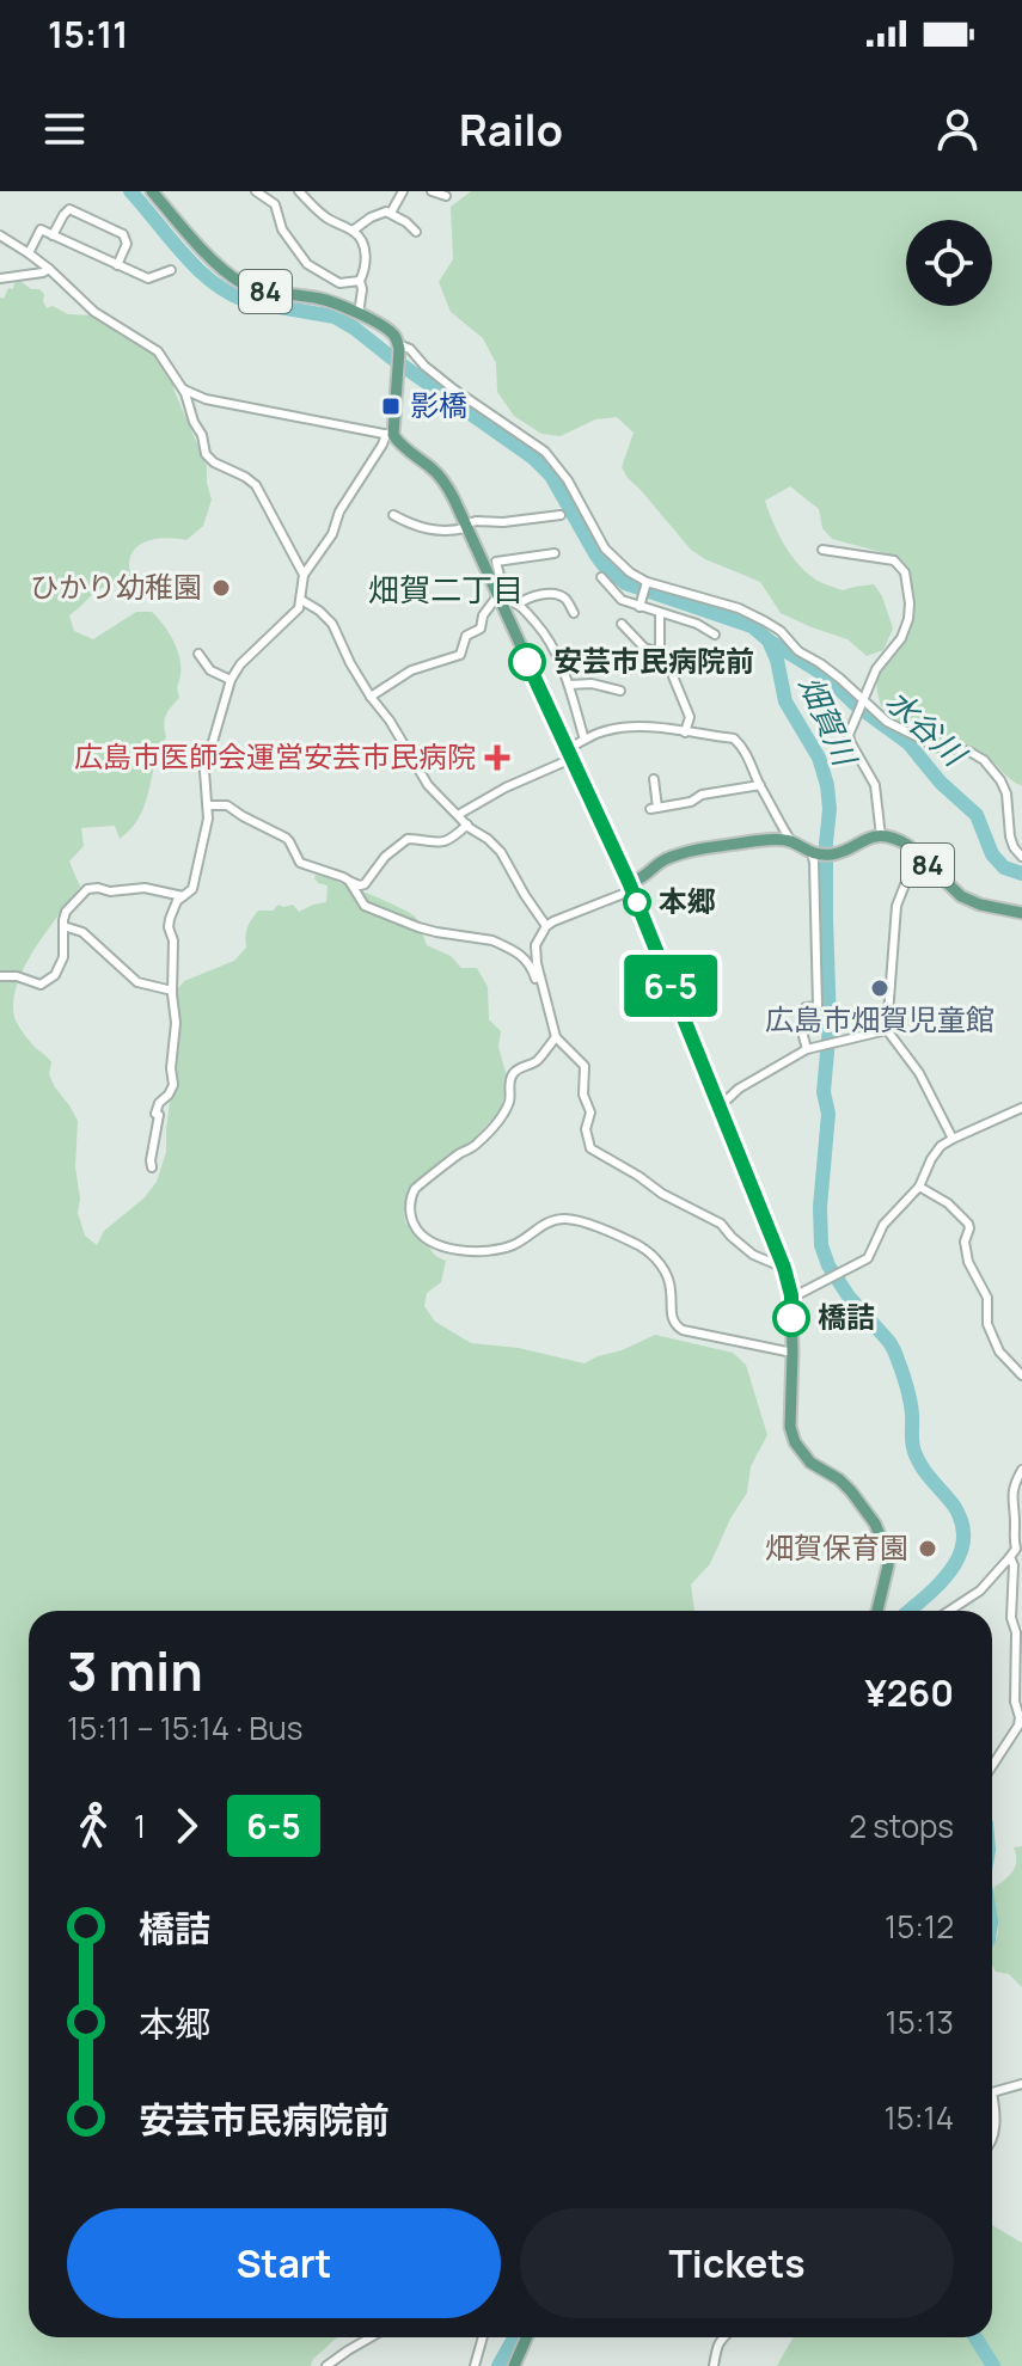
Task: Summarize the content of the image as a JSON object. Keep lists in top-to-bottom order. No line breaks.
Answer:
{"streets":{"main road":["84"]},"districts":["畑賀二丁目"],"water":["畑賀川","水谷川"],"places":{"transit":["影橋"],"other":["ひかり幼稚園","安芸市民病院前","本郷","広島市畑賀児童館","橋詰","畑賀保育園"],"health":["広島市医師会運営安芸市民病院"]},"lines":["bus line 6-5"],"page":{"status":"15:11","header":"Railo","on_map":"6-5","heading":["3 min","15:11 – 15:14 · Bus","¥260"],"legs":["1","6-5","2 stops"],"list":[{"name":"橋詰","value":"15:12"},{"name":"本郷","value":"15:13"},{"name":"安芸市民病院前","value":"15:14"}],"buttons":["Start","Tickets"]}}
